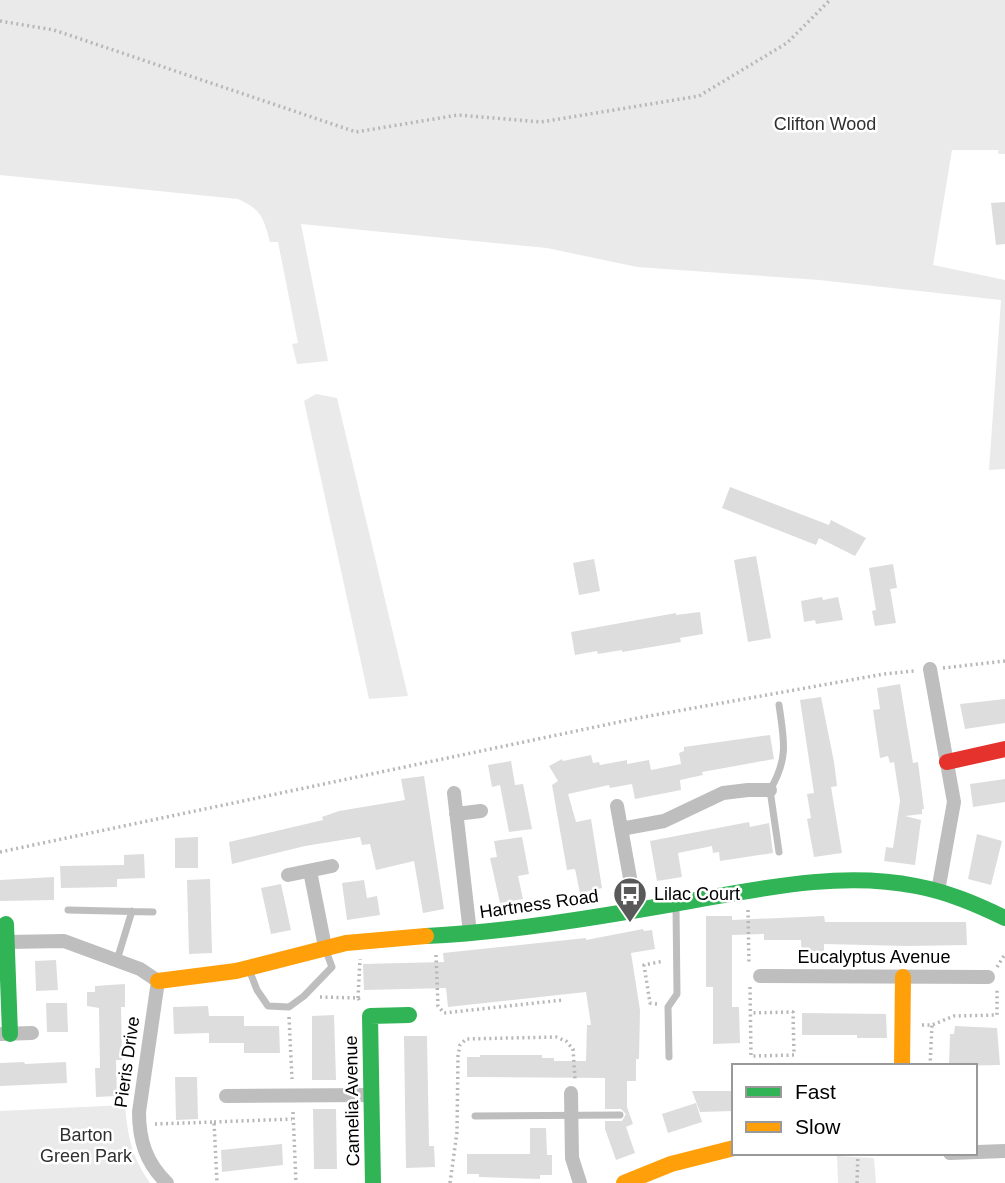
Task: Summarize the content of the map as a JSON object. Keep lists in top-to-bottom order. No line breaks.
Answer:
{"streets":{"street":["Hartness Road","Eucalyptus Avenue","Pieris Drive","Camelia Avenue"]},"crossings":[["Hartness Road","Pieris Drive"]],"parks":["Clifton Wood","Barton Green Park"],"places":{"bus stop":["Lilac Court"]},"legend":["Fast","Slow"]}
